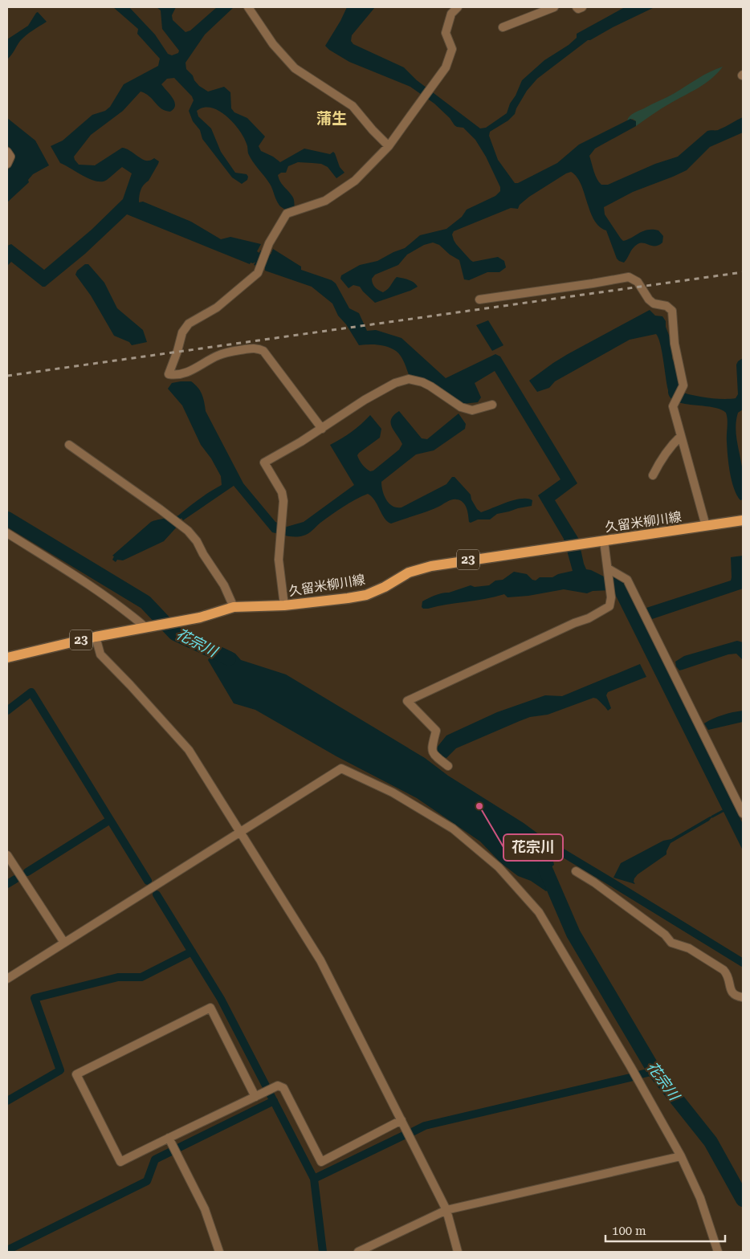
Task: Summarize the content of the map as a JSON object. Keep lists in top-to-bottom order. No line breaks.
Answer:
{"streets":{"main road":["久留米柳川線","23"]},"districts":["蒲生"],"water":["花宗川"],"places":["花宗川"],"scale_bar":"100 m"}
